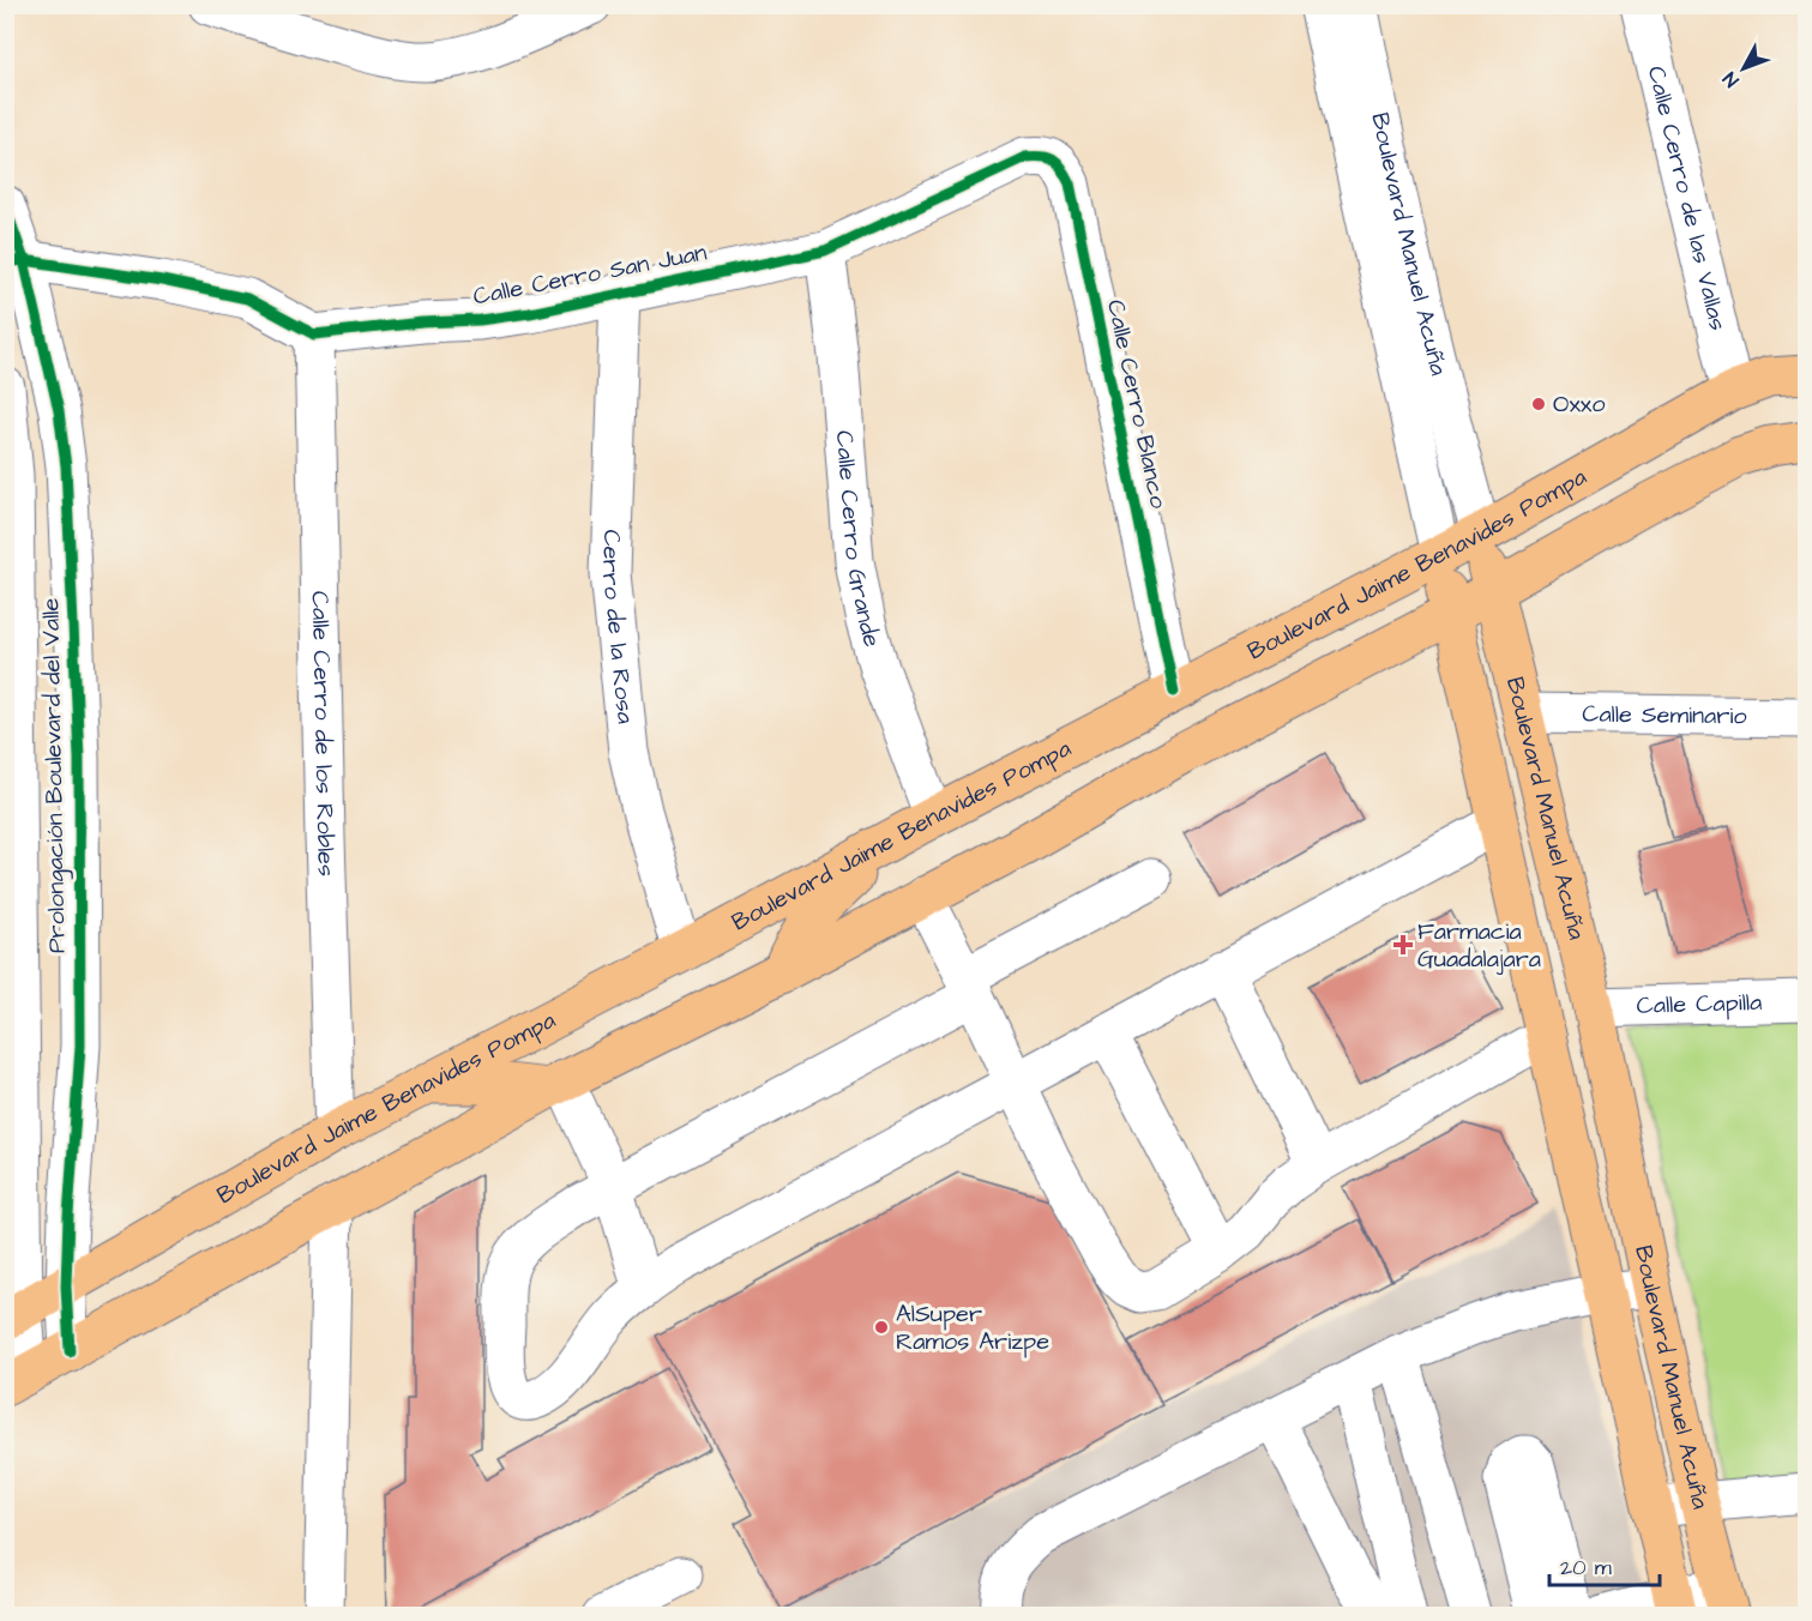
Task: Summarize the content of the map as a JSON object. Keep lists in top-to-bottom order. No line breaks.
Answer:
{"streets":{"main road":["Boulevard Manuel Acuña","Boulevard Jaime Benavides Pompa"],"street":["Calle Cerro de las Vallas","Calle Cerro San Juan","Calle Cerro Blanco","Calle Cerro Grande","Cerro de la Rosa","Calle Seminario","Calle Cerro de los Robles","Prolongación Boulevard del Valle","Calle Capilla"]},"crossings":[["Calle Cerro de las Vallas","Boulevard Jaime Benavides Pompa"],["Boulevard Manuel Acuña","Boulevard Jaime Benavides Pompa"],["Boulevard Manuel Acuña","Calle Seminario"],["Boulevard Manuel Acuña","Calle Capilla"],["Calle Cerro San Juan","Calle Cerro Blanco"],["Calle Cerro San Juan","Calle Cerro Grande"],["Calle Cerro San Juan","Cerro de la Rosa"],["Calle Cerro San Juan","Calle Cerro de los Robles"],["Calle Cerro Blanco","Boulevard Jaime Benavides Pompa"],["Calle Cerro Grande","Boulevard Jaime Benavides Pompa"],["Boulevard Jaime Benavides Pompa","Cerro de la Rosa"],["Boulevard Jaime Benavides Pompa","Calle Cerro de los Robles"],["Boulevard Jaime Benavides Pompa","Prolongación Boulevard del Valle"]],"places":{"other":["Oxxo","AlSuper Ramos Arizpe"],"health":["Farmacia Guadalajara"]},"scale_bar":"20 m","north":"bottom left"}
